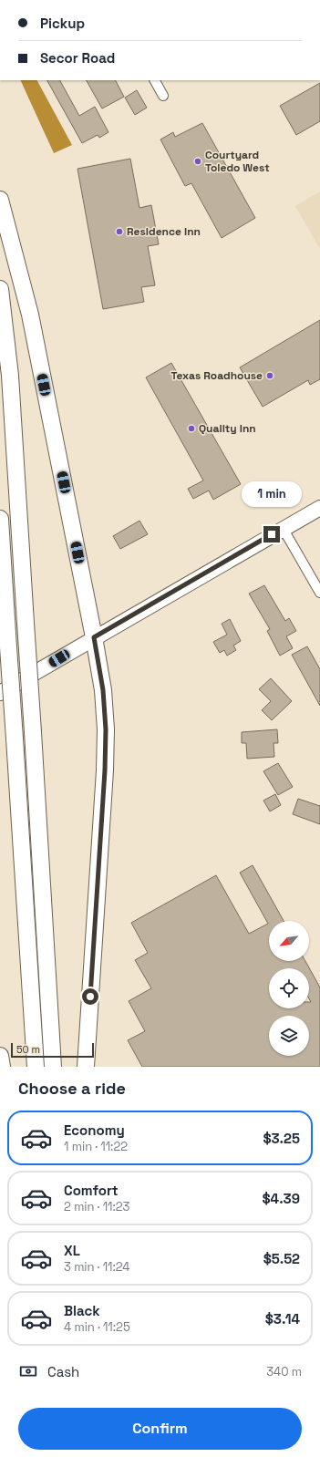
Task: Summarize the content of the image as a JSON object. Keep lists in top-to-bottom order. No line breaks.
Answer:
{"places":["Courtyard Toledo West","Residence Inn","Texas Roadhouse","Quality Inn"],"scale_bar":"50 m","north":"bottom left","page":{"banner":["Pickup","Secor Road"],"bubble":"1 min","scale":"50 m","heading":"Choose a ride","list":[{"name":"Economy","note":"1 min · 11:22","value":"$3.25"},{"name":"Comfort","note":"2 min · 11:23","value":"$4.39"},{"name":"XL","note":"3 min · 11:24","value":"$5.52"},{"name":"Black","note":"4 min · 11:25","value":"$3.14"}],"pay":["Cash","340 m"],"buttons":"Confirm"}}
